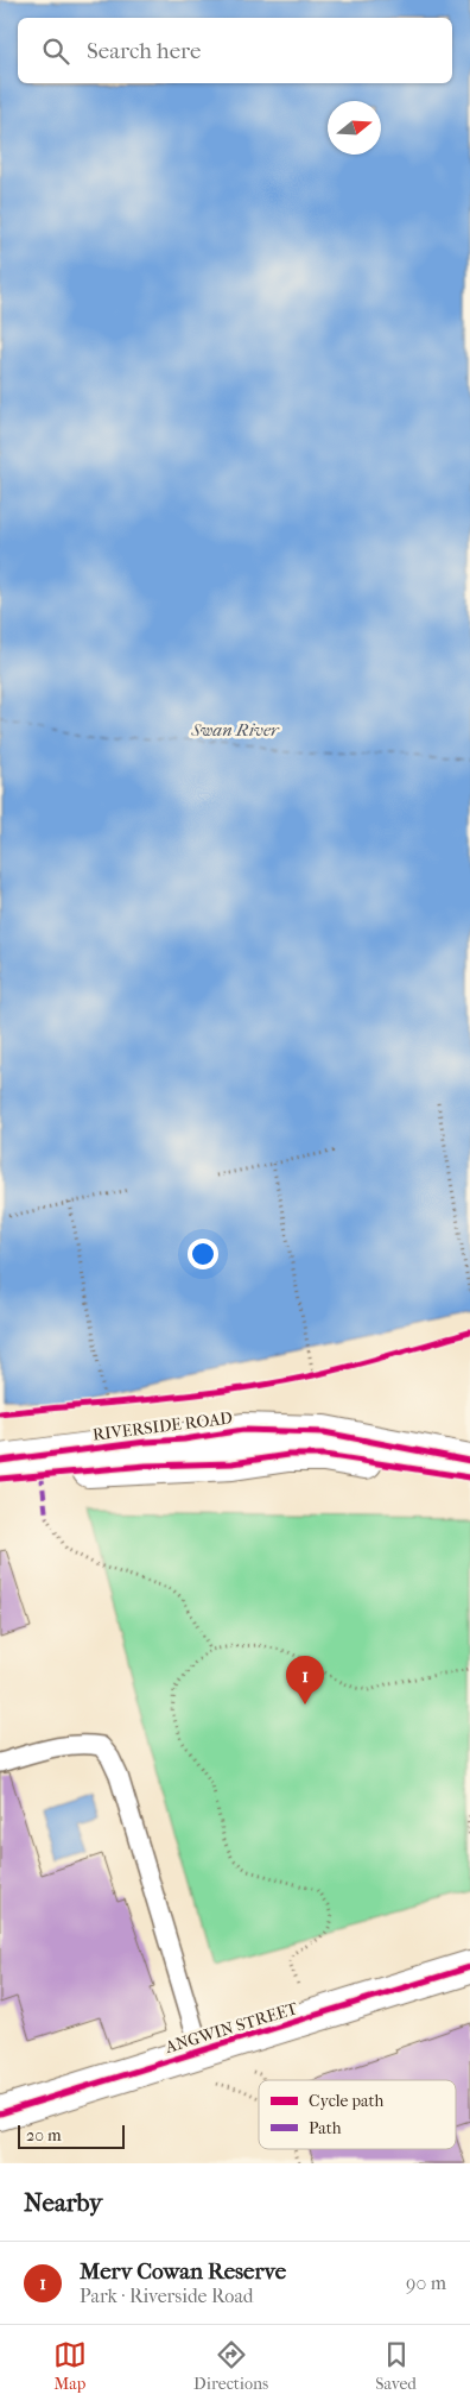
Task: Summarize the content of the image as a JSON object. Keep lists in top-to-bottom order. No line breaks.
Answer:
{"streets":{"street":["RIVERSIDE ROAD","ANGWIN STREET"]},"water":["Swan River"],"legend":["Cycle path","Path"],"scale_bar":"20 m","north":"right","page":{"search":"Search here","pins":"1","scale":"20 m","heading":"Nearby","list":[{"mark":"1","name":"Merv Cowan Reserve","note":"Park · Riverside Road","value":"90 m"}],"nav":["Map","Directions","Saved"]}}
